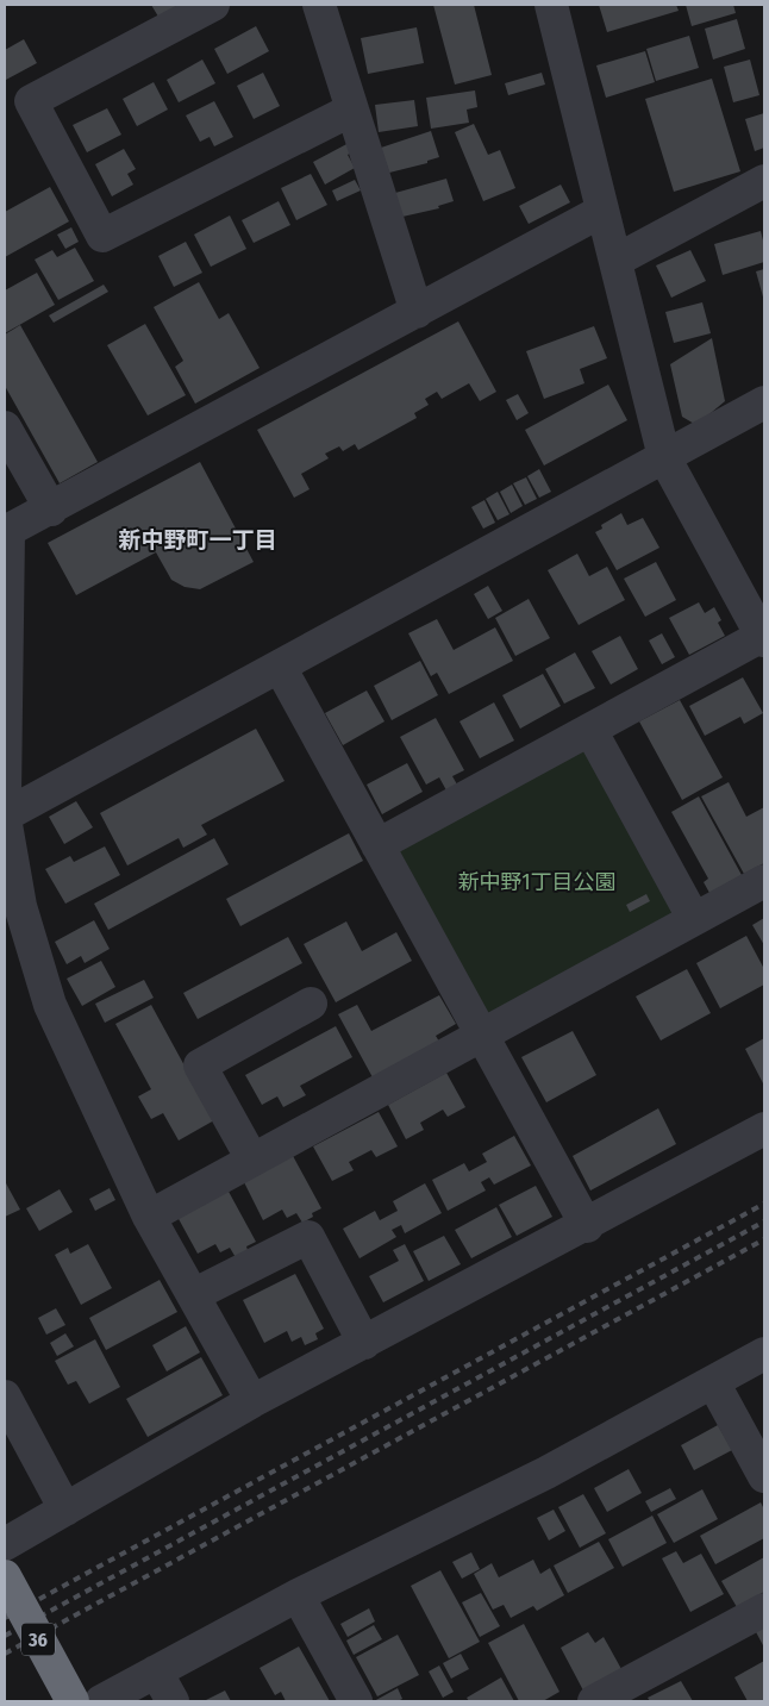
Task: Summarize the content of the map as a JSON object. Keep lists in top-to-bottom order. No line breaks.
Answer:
{"streets":{"highway":["36"]},"districts":["新中野町一丁目"],"parks":["新中野1丁目公園"]}
